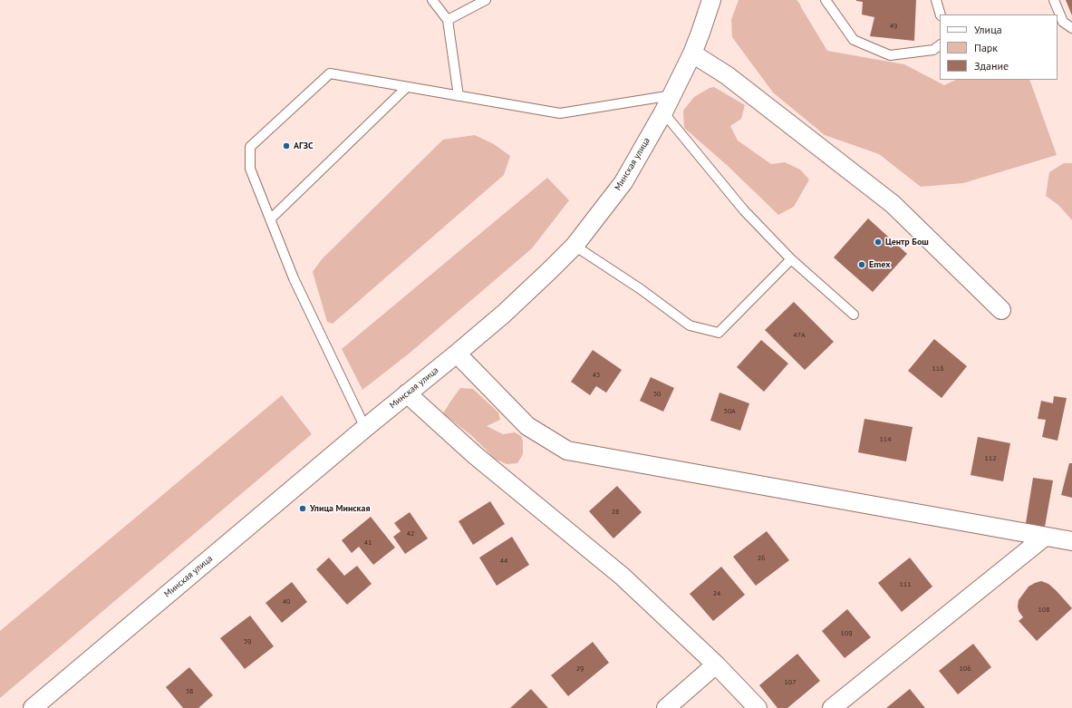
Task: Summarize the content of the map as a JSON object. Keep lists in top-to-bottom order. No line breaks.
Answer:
{"streets":{"street":["Минская улица"]},"places":["АГЗС","Центр Бош","Emex","Улица Минская"],"house_numbers":["49","47А","116","45","30","30А","114","112","28","42","41","26","44","111","24","40","108","109","39","29","106","107","38"],"legend":["Улица","Парк","Здание"]}
